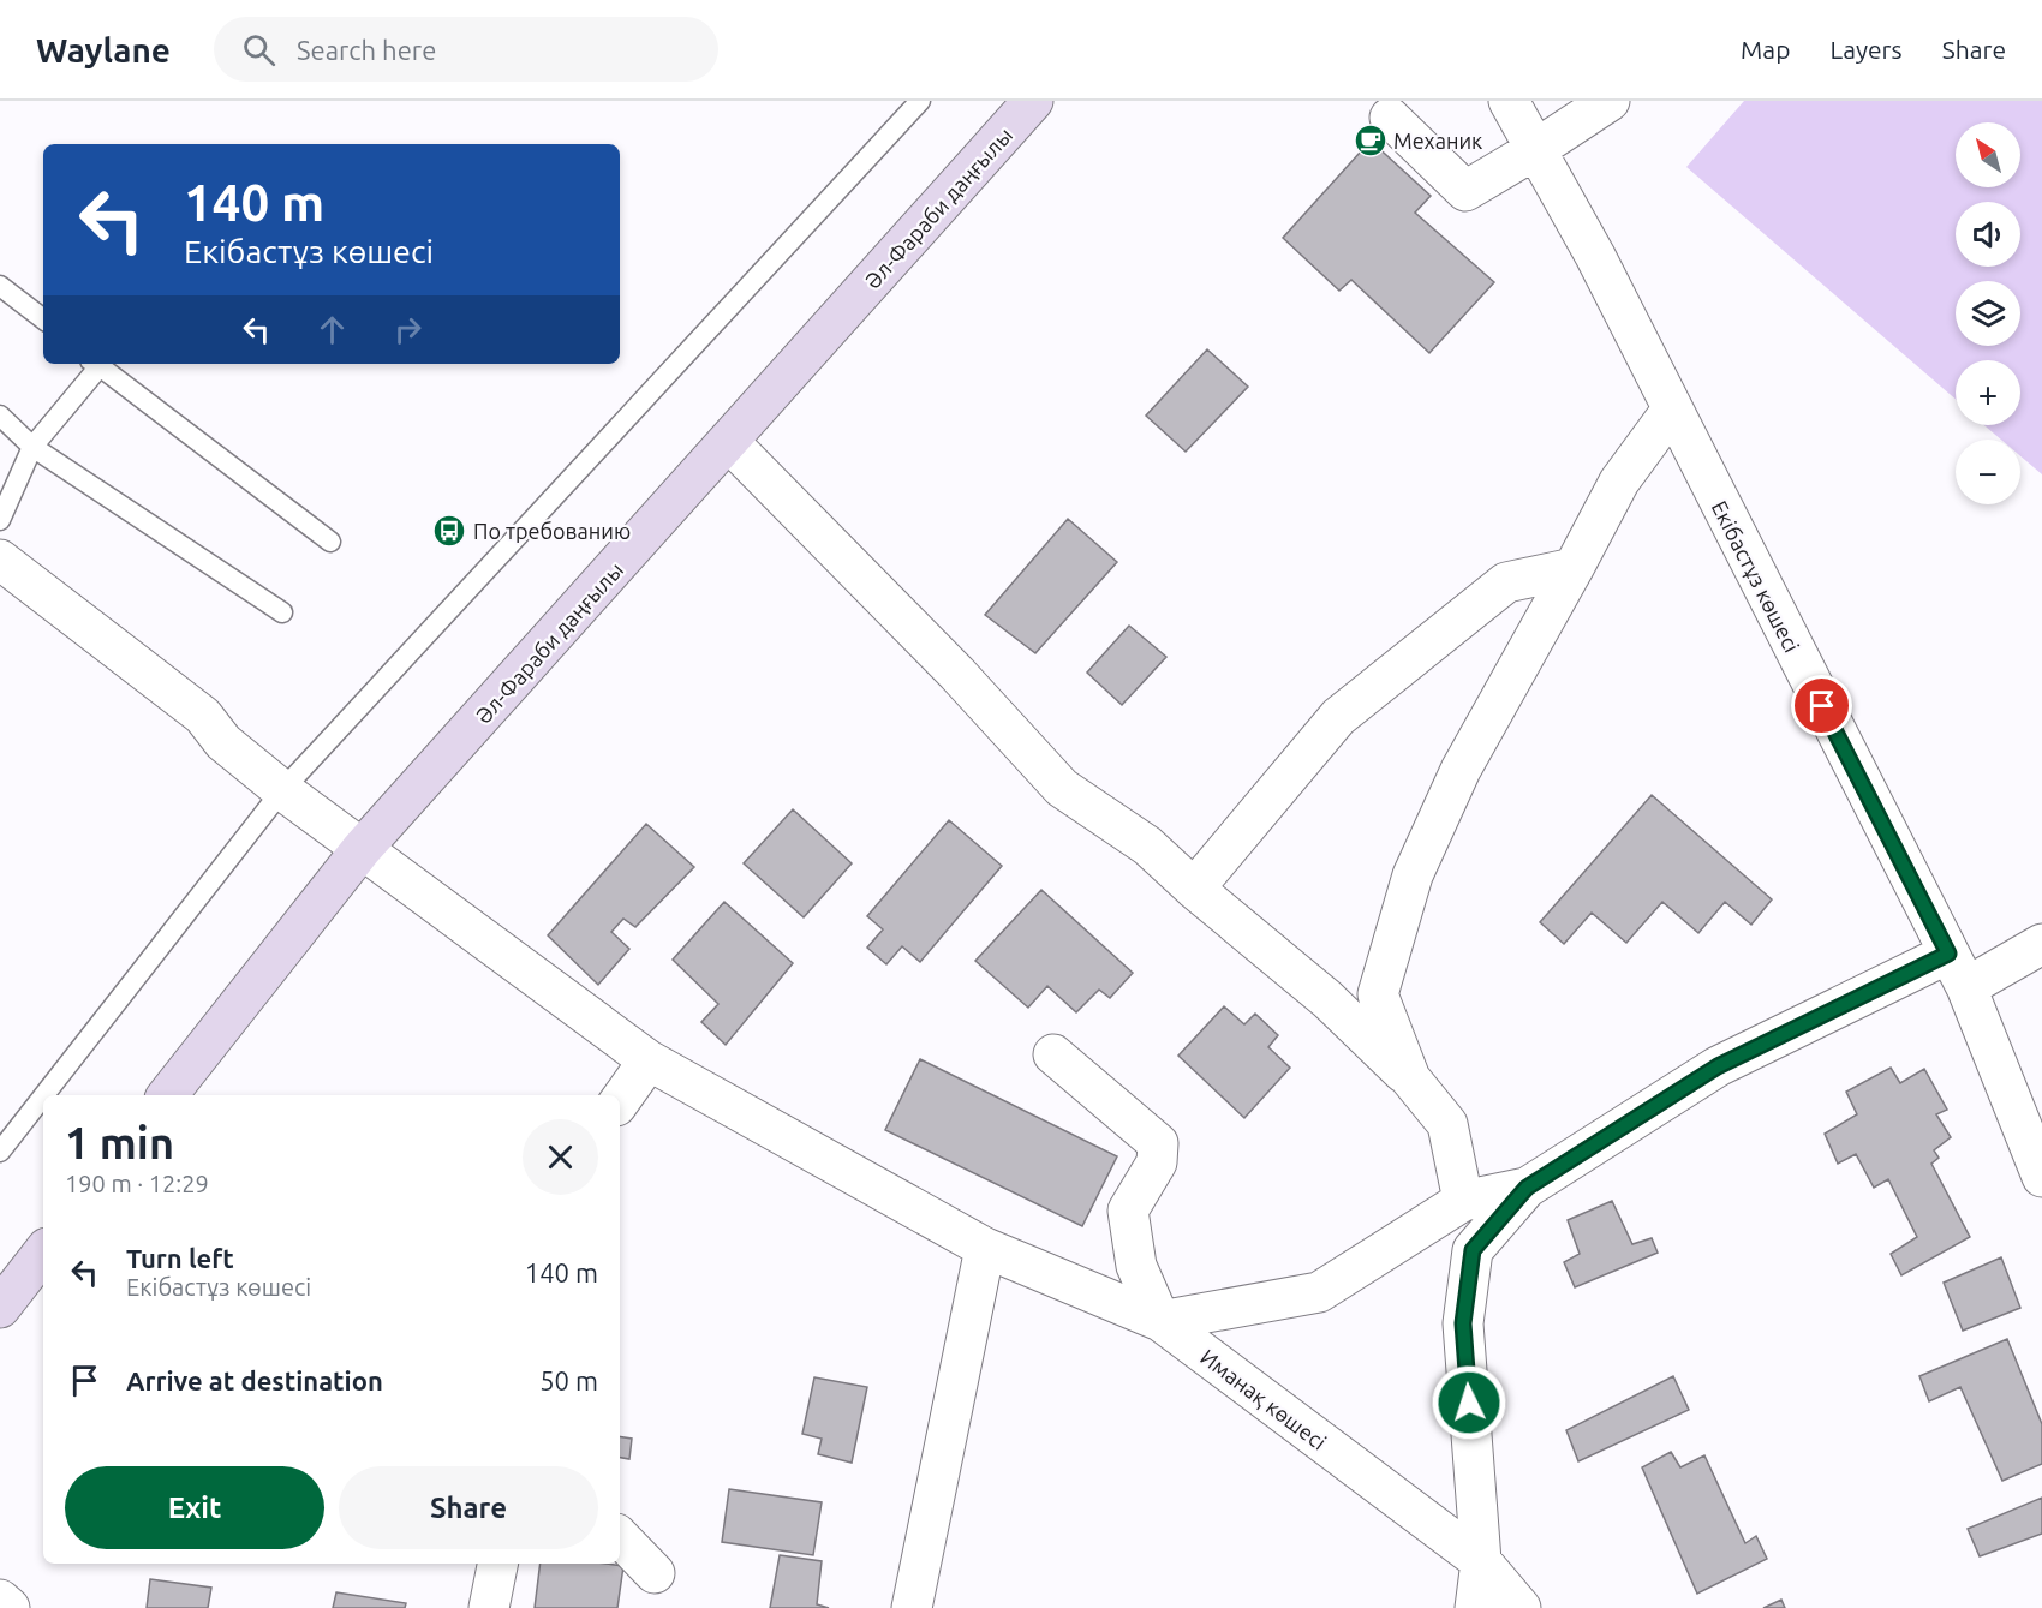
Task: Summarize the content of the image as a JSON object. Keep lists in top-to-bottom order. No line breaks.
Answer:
{"streets":{"main road":["Әл-Фараби даңғылы"],"street":["Екібастұз көшесі","Иманақ көшесі"]},"crossings":[["Әл-Фараби даңғылы","Иманақ көшесі"]],"places":{"cafe":["Механик"],"bus stop":["По требованию"]},"north":"top left","page":{"header":"Waylane","search":"Search here","nav":["Map","Layers","Share"],"map_buttons":["+","−"],"turn":["140 m","Екібастұз көшесі"],"heading":["1 min","190 m · 12:29"],"list":[{"name":"Turn left","note":"Екібастұз көшесі","value":"140 m"},{"name":"Arrive at destination","value":"50 m"}],"buttons":["Exit","Share"]}}
